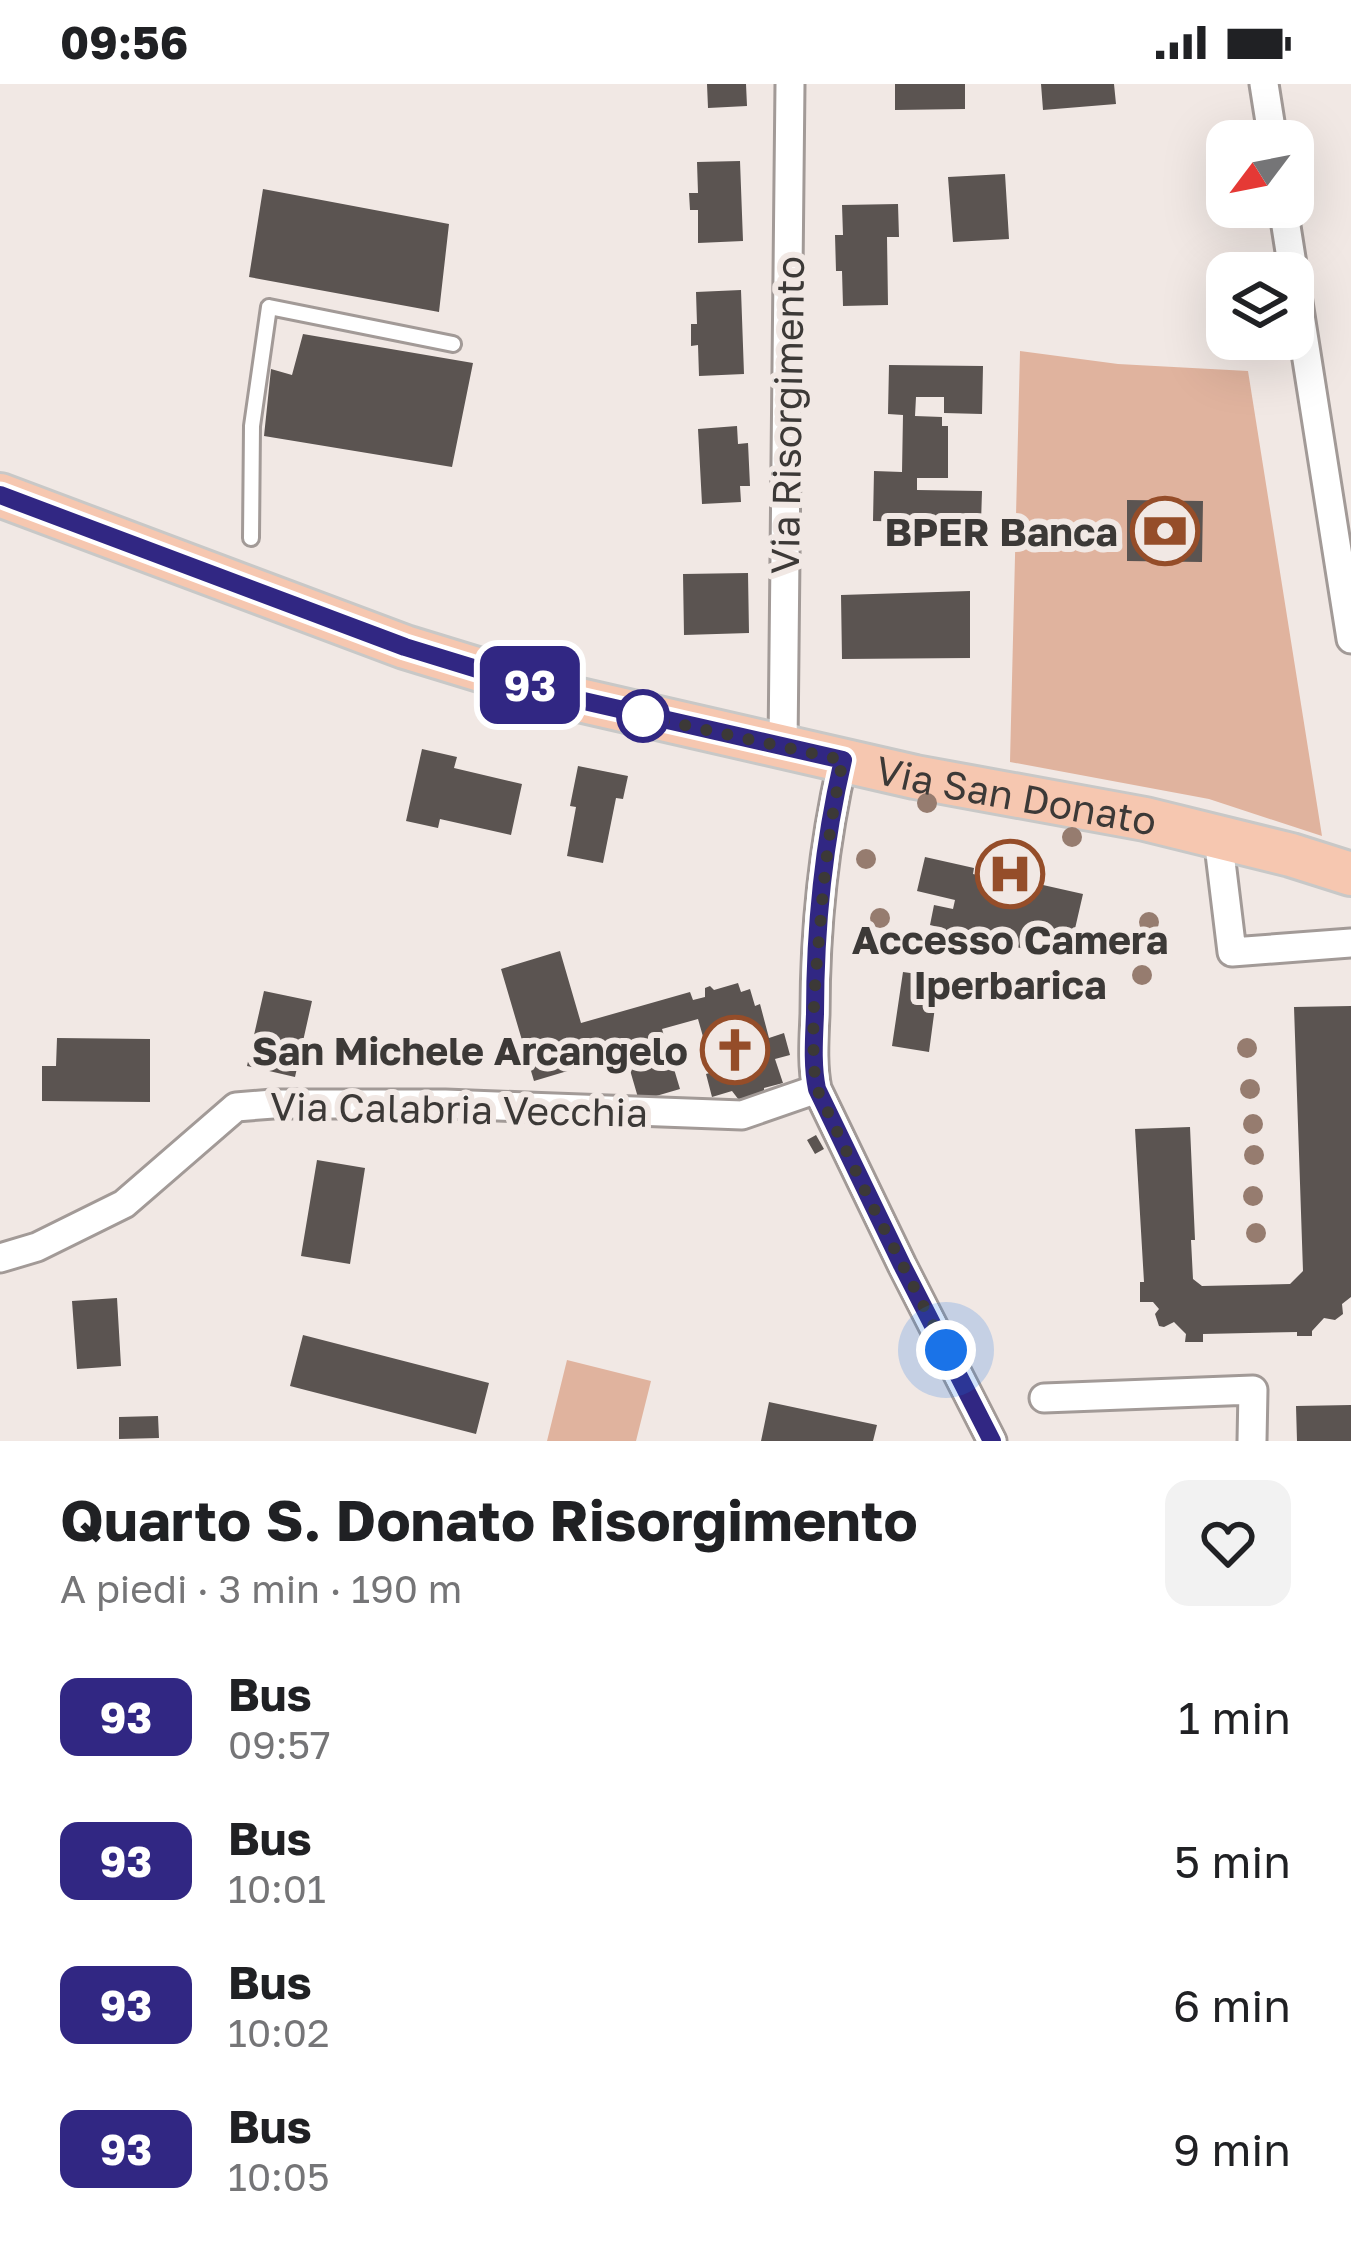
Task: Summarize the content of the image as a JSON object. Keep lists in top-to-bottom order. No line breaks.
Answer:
{"streets":{"main road":["Via San Donato"],"street":["Via Risorgimento","Via Calabria Vecchia"]},"crossings":[["Via Risorgimento","Via San Donato"]],"places":{"bank":["BPER Banca"],"hospital":["Accesso Camera Iperbarica"],"church":["San Michele Arcangelo"]},"lines":["bus line 93"],"north":"bottom left","page":{"status":"09:56","on_map":"93","heading":["Quarto S. Donato Risorgimento","A piedi · 3 min · 190 m"],"list":[{"mark":"93","name":"Bus","note":"09:57","value":"1 min"},{"mark":"93","name":"Bus","note":"10:01","value":"5 min"},{"mark":"93","name":"Bus","note":"10:02","value":"6 min"},{"mark":"93","name":"Bus","note":"10:05","value":"9 min"}]}}
